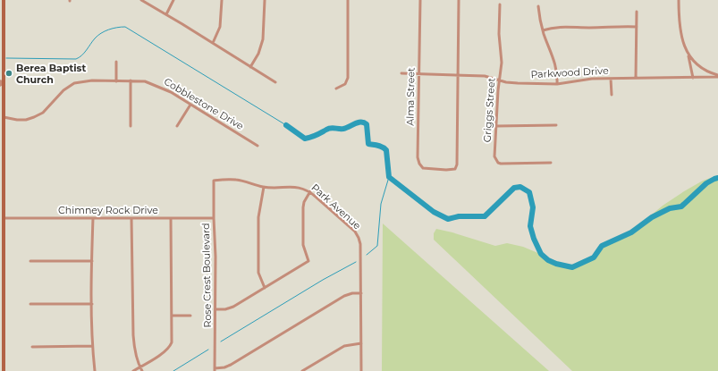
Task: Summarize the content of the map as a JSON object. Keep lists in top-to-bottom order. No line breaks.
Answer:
{"streets":{"street":["Parkwood Drive","Alma Street","Cobblestone Drive","Griggs Street","Park Avenue","Chimney Rock Drive","Rose Crest Boulevard"]},"crossings":[["Parkwood Drive","Alma Street"],["Parkwood Drive","Griggs Street"],["Park Avenue","Rose Crest Boulevard"],["Chimney Rock Drive","Rose Crest Boulevard"]],"places":["Berea Baptist Church"]}
